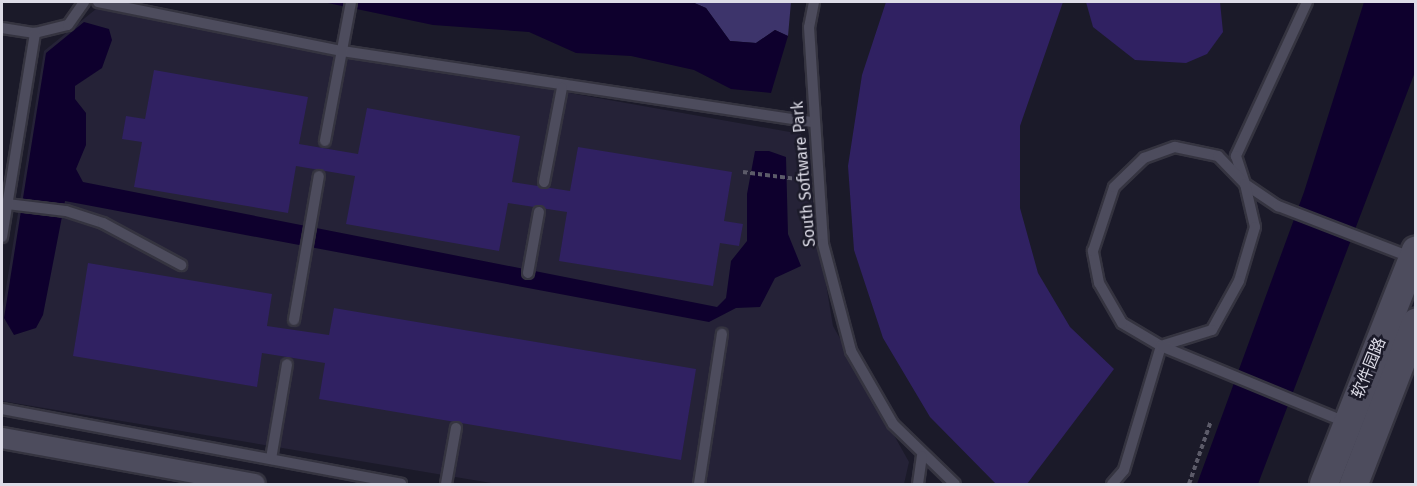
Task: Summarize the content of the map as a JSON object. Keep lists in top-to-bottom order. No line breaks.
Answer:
{"streets":{"street":["软件园路"],"lane":["South Software Park"]}}
